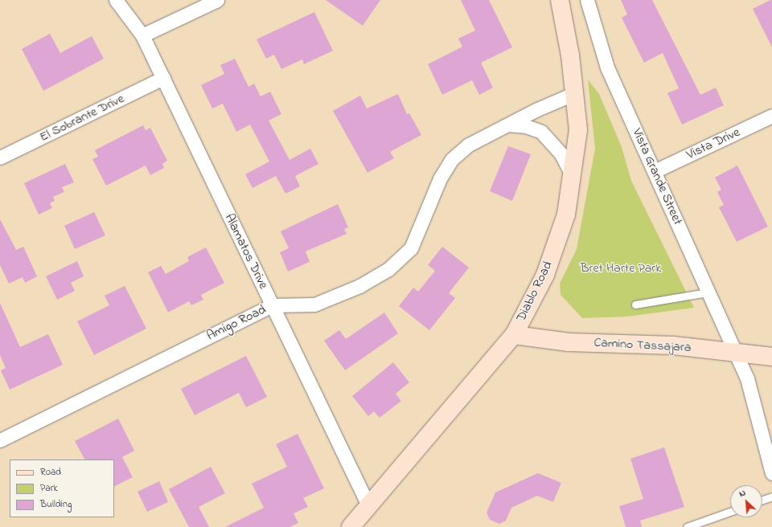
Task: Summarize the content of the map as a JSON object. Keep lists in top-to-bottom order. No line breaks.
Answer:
{"streets":{"street":["El Sobrante Drive","Vista Drive","Vista Grande Street","Alamatos Drive","Diablo Road","Amigo Road","Camino Tassajara"]},"crossings":[["El Sobrante Drive","Alamatos Drive"],["Vista Drive","Vista Grande Street"],["Vista Grande Street","Camino Tassajara"],["Alamatos Drive","Diablo Road"],["Alamatos Drive","Amigo Road"],["Diablo Road","Amigo Road"],["Diablo Road","Camino Tassajara"]],"parks":["Bret Harte Park"],"legend":["Road","Park","Building"],"north":"top left"}
